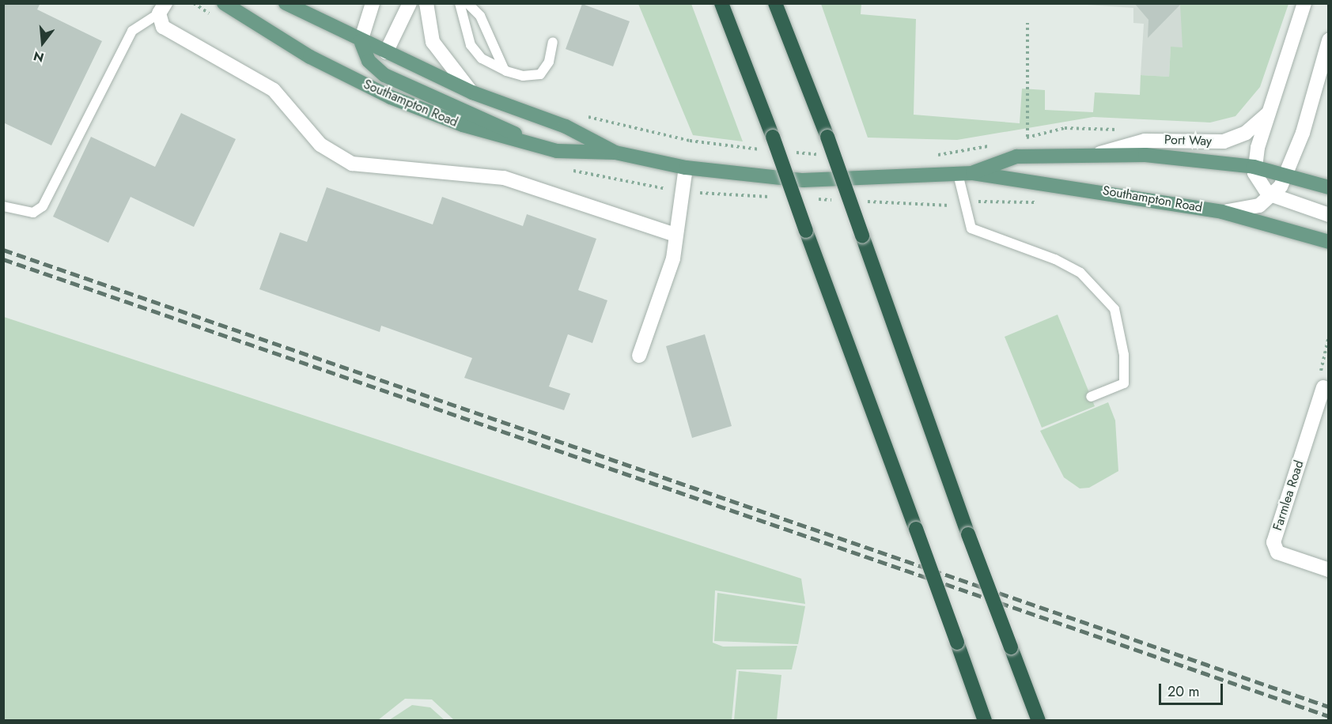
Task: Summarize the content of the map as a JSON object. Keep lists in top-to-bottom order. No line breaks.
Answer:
{"streets":{"main road":["Southampton Road"],"street":["Port Way","Farmlea Road"]},"crossings":[["Southampton Road","Port Way"]],"scale_bar":"20 m","north":"bottom"}
